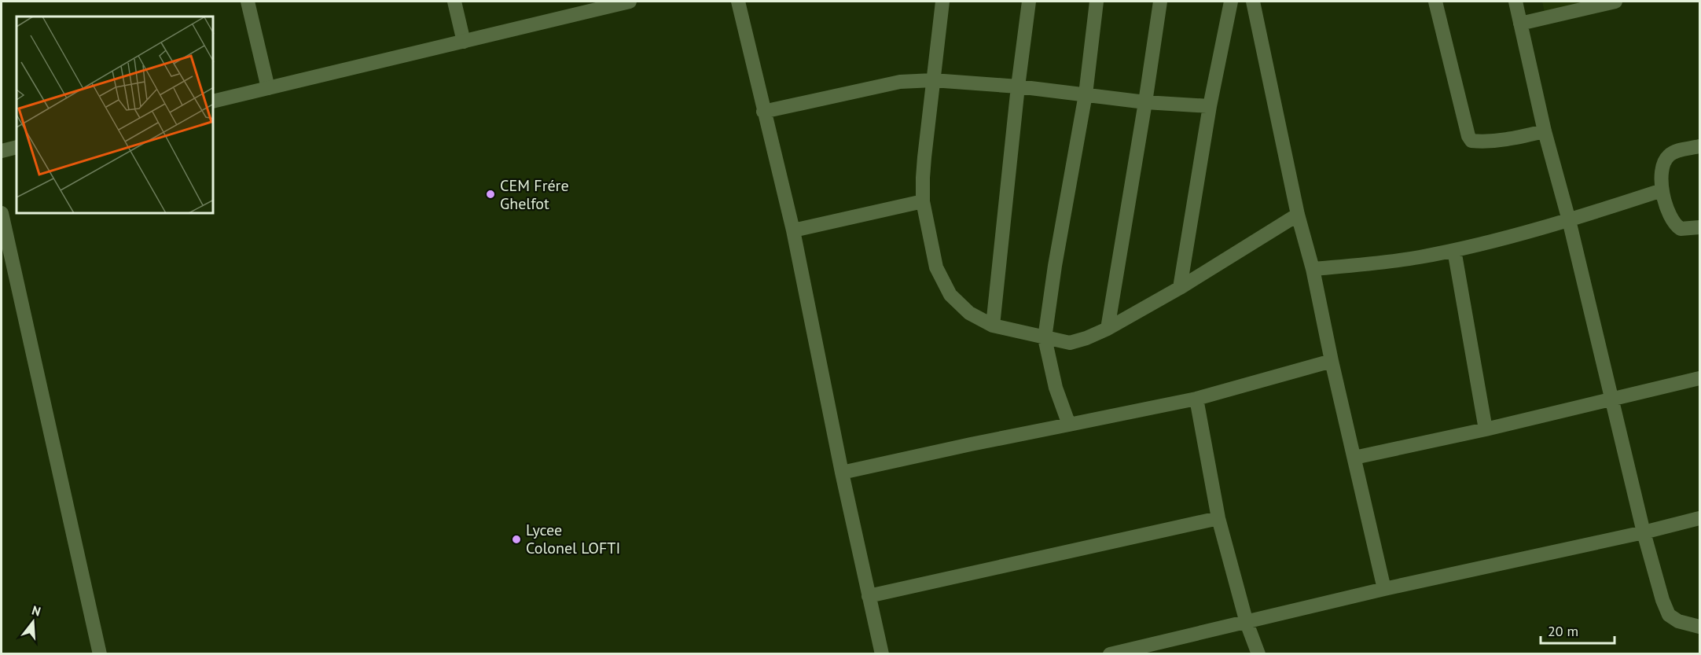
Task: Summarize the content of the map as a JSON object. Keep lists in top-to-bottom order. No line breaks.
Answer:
{"places":["CEM Frére Ghelfot","Lycee Colonel LOFTI"],"scale_bar":"20 m","north":"top"}
